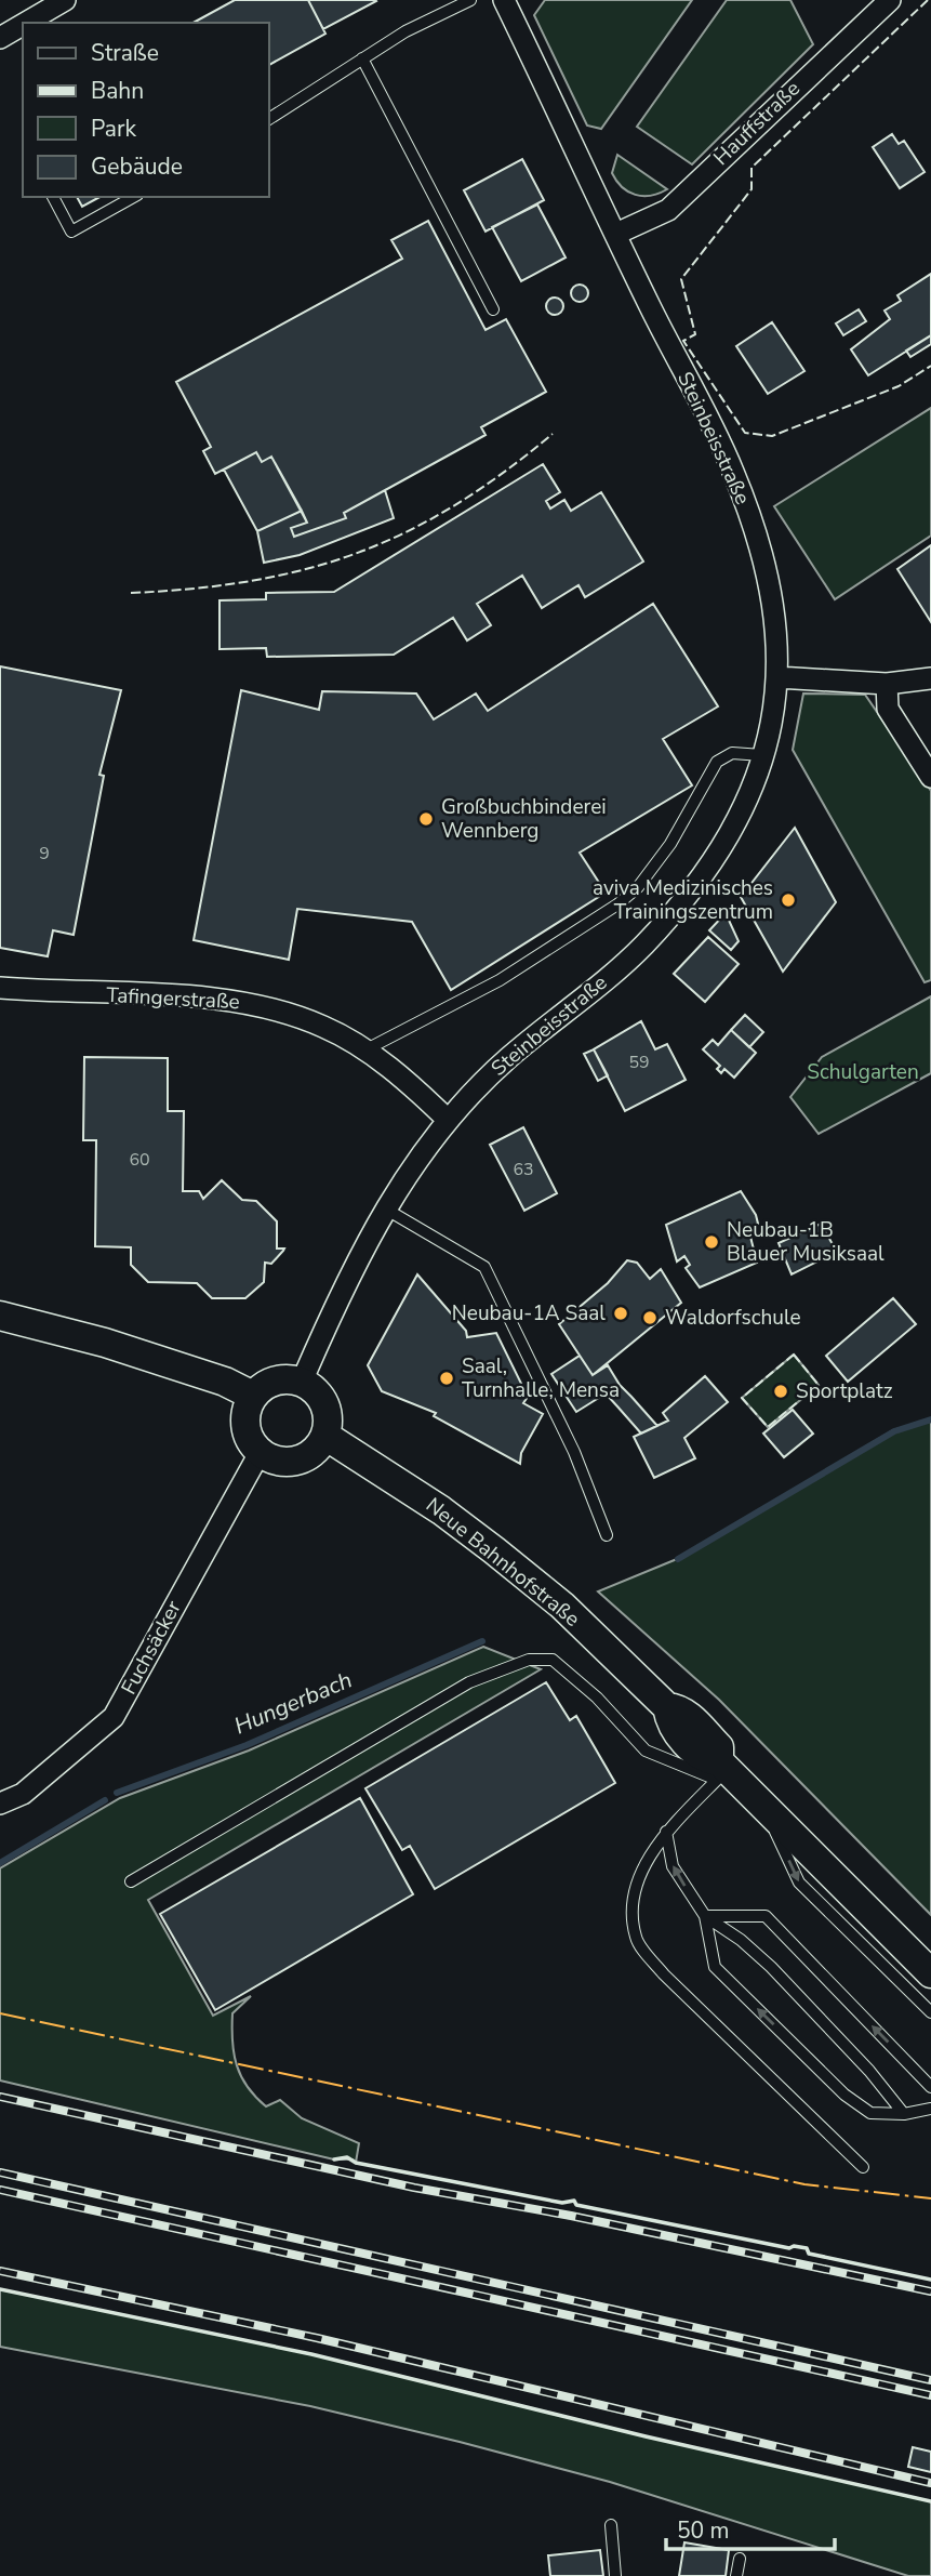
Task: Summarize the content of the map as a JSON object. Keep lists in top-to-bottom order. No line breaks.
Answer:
{"streets":{"main road":["Neue Bahnhofstraße"],"street":["Hauffstraße","Steinbeisstraße","Tafingerstraße","Fuchsäcker"]},"crossings":[["Hauffstraße","Steinbeisstraße"],["Steinbeisstraße","Tafingerstraße"],["Steinbeisstraße","Neue Bahnhofstraße"],["Steinbeisstraße","Fuchsäcker"],["Neue Bahnhofstraße","Fuchsäcker"]],"water":["Hungerbach"],"parks":["Schulgarten"],"places":["Großbuchbinderei Wennberg","aviva Medizinisches Trainingszentrum","Neubau-1B Blauer Musiksaal","Neubau-1A Saal","Waldorfschule","Saal, Turnhalle, Mensa","Sportplatz"],"house_numbers":["9","59","60","63"],"legend":["Straße","Bahn","Park","Gebäude"],"scale_bar":"50 m"}
